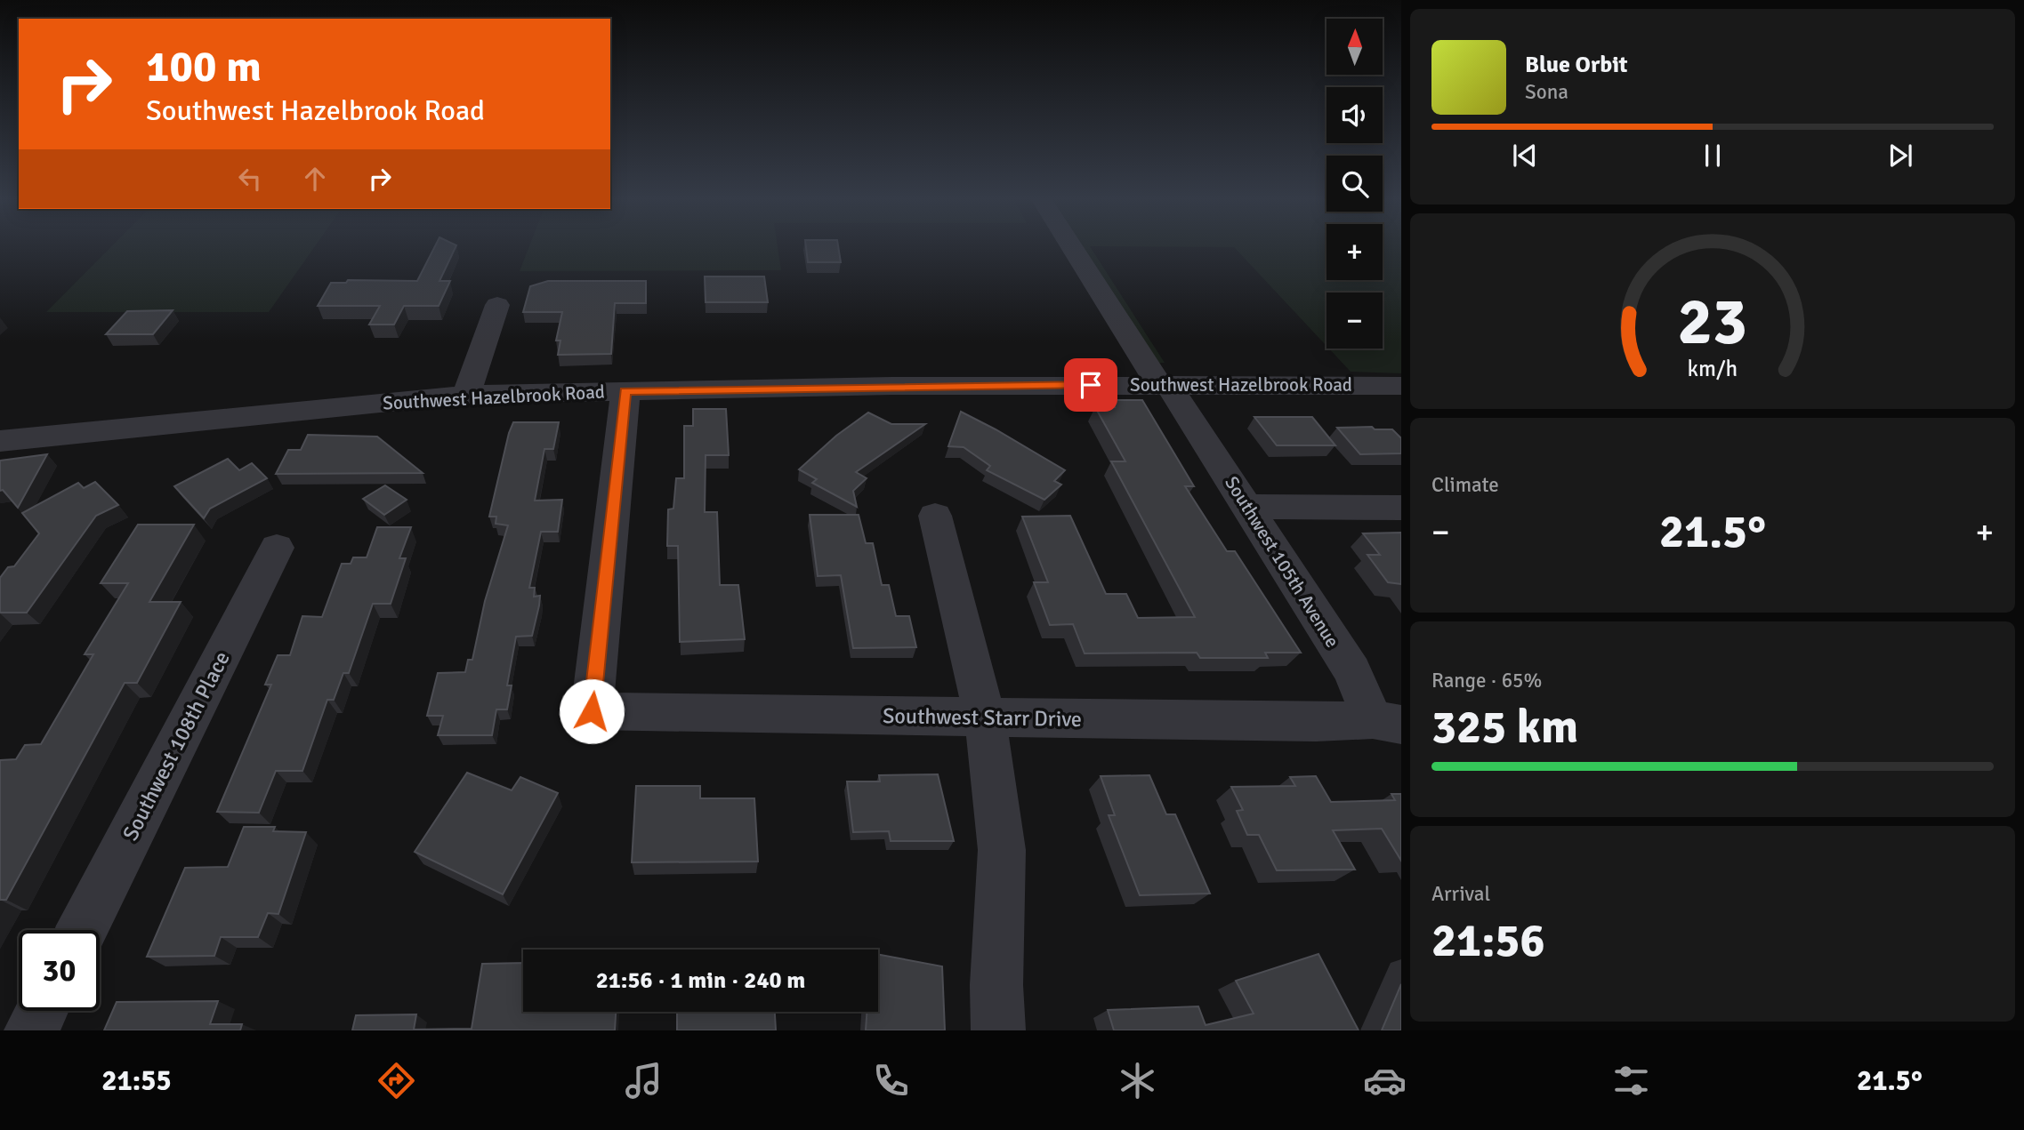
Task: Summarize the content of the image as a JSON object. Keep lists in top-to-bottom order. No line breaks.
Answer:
{"streets":{"street":["Southwest Hazelbrook Road","Southwest 105th Avenue","Southwest Starr Drive","Southwest 108th Place"]},"crossings":[["Southwest Hazelbrook Road","Southwest 105th Avenue"],["Southwest Hazelbrook Road","Southwest Starr Drive"],["Southwest 105th Avenue","Southwest Starr Drive"]],"north":"top","page":{"map_buttons":["+","−"],"turn":["100 m","Southwest Hazelbrook Road"],"song":["Blue Orbit","Sona"],"tile":["Climate",["Range · 65%","325 km"],["Arrival","21:56"]],"heat":["−","21.5°","+"],"limit":"30","trip":"21:56 · 1 min · 240 m","tabs":["21:55","21.5°"],"gauge":["23","km/h"]}}
